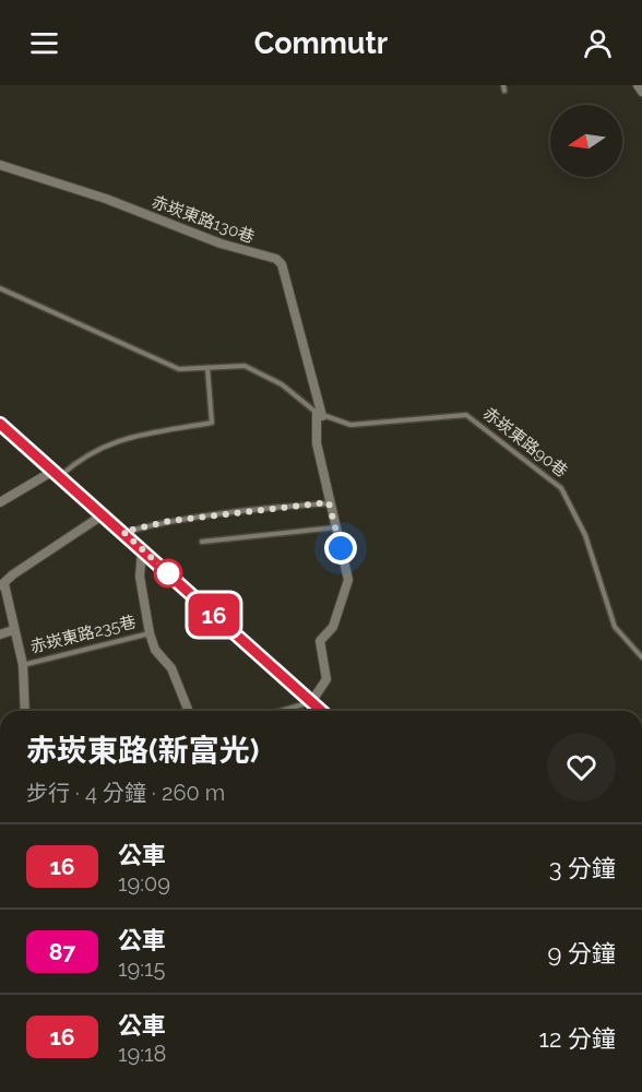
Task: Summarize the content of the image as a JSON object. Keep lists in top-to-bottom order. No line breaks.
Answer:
{"streets":{"street":["赤崁東路130巷","赤崁東路235巷"],"lane":["赤崁東路90巷"]},"crossings":[["赤崁東路130巷","赤崁東路90巷"]],"lines":["bus line 16"],"north":"left","page":{"header":"Commutr","on_map":"16","heading":["赤崁東路(新富光)","步行 · 4 分鐘 · 260 m"],"list":[{"mark":"16","name":"公車","note":"19:09","value":"3 分鐘"},{"mark":"87","name":"公車","note":"19:15","value":"9 分鐘"},{"mark":"16","name":"公車","note":"19:18","value":"12 分鐘"}]}}
